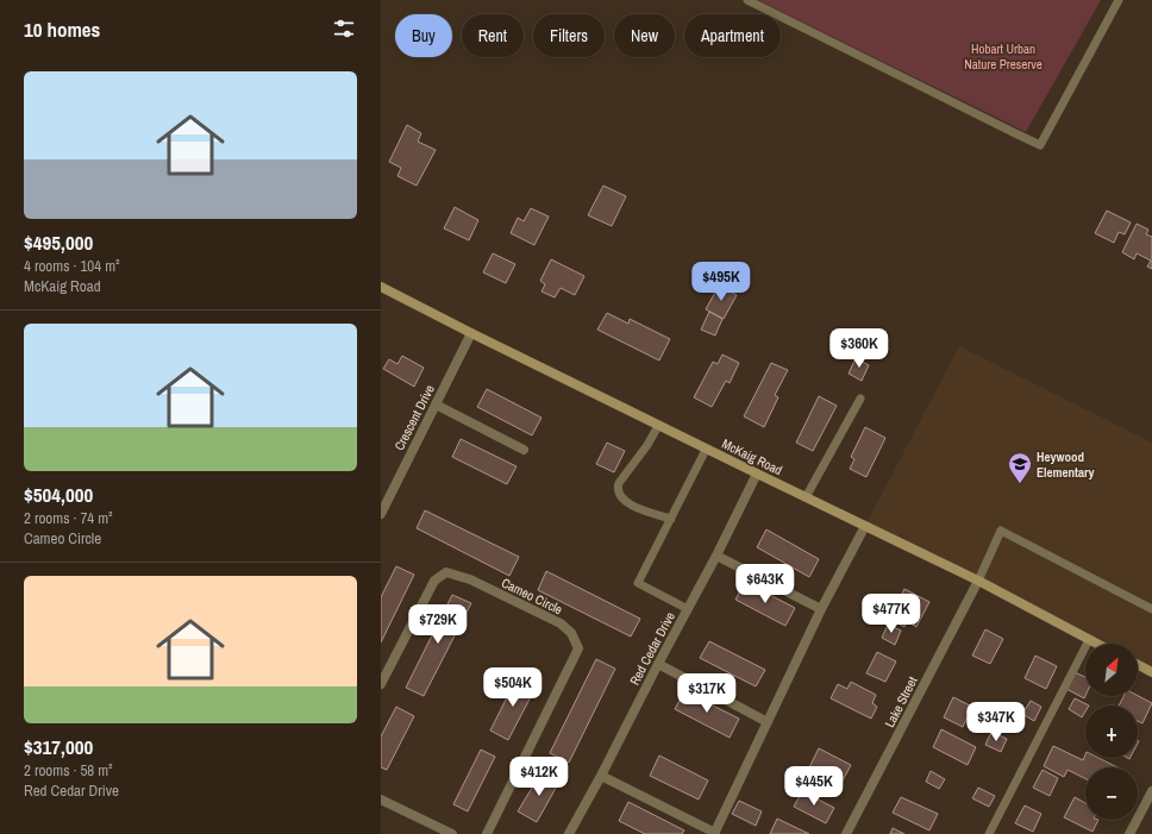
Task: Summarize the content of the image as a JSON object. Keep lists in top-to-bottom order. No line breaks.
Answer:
{"streets":{"street":["Crescent Drive","McKaig Road","Cameo Circle","Red Cedar Drive","Lake Street"]},"crossings":[["Crescent Drive","McKaig Road"],["McKaig Road","Red Cedar Drive"],["McKaig Road","Lake Street"]],"parks":["Hobart Urban Nature Preserve"],"places":{"school or university":["Heywood Elementary"]},"north":"top right","page":{"heading":"10 homes","chip":["Buy","Rent","Filters","New","Apartment"],"list":[{"name":"$495,000","note":"4 rooms · 104 m² · McKaig Road"},{"name":"$504,000","note":"2 rooms · 74 m² · Cameo Circle"},{"name":"$317,000","note":"2 rooms · 58 m² · Red Cedar Drive"}],"price":["$495K","$360K","$643K","$477K","$729K","$504K","$317K","$347K","$412K","$445K"],"map_buttons":["+","−"]}}
